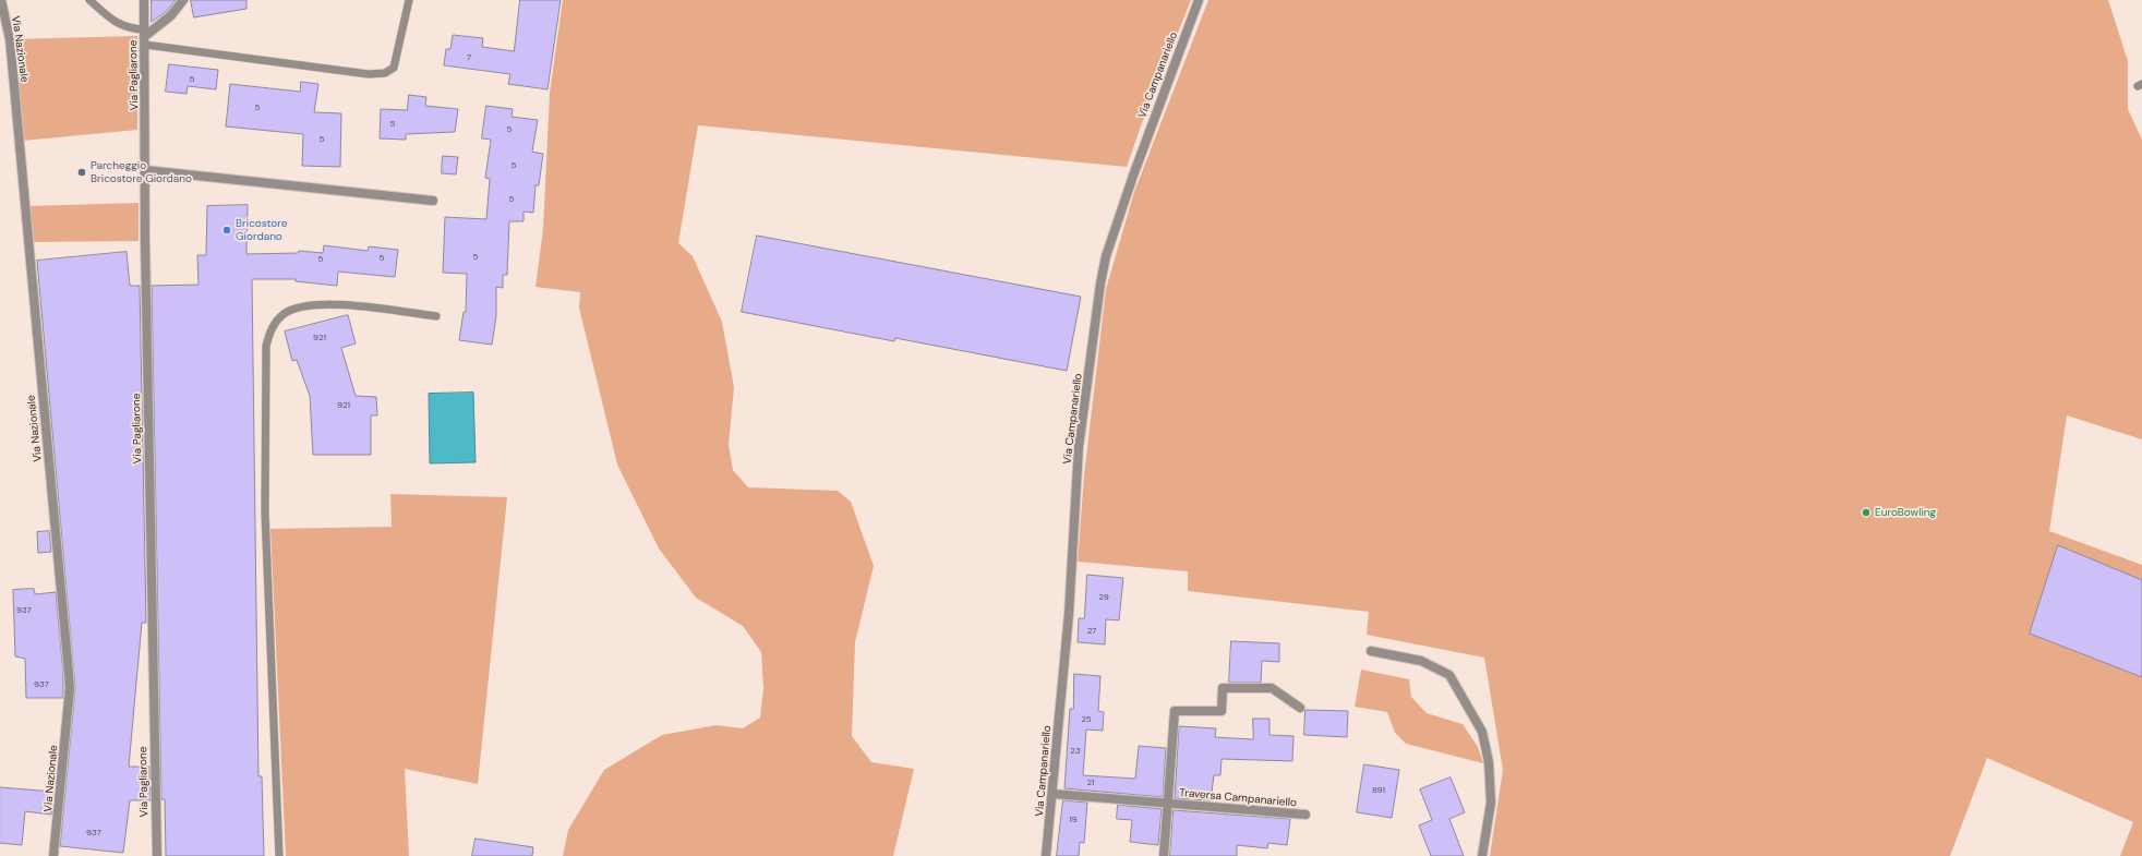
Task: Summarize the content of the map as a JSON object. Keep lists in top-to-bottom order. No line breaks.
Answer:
{"streets":{"street":["Via Nazionale","Via Pagliarone","Via Campanariello","Traversa Campanariello"]},"crossings":[["Via Campanariello","Traversa Campanariello"]],"places":["Parcheggio Bricostore Giordano","Bricostore Giordano","EuroBowling"],"house_numbers":["7","5","5","5","5","5","5","5","5","5","5","921","921","29","937","27","937","25","23","21","891","19","937"]}
